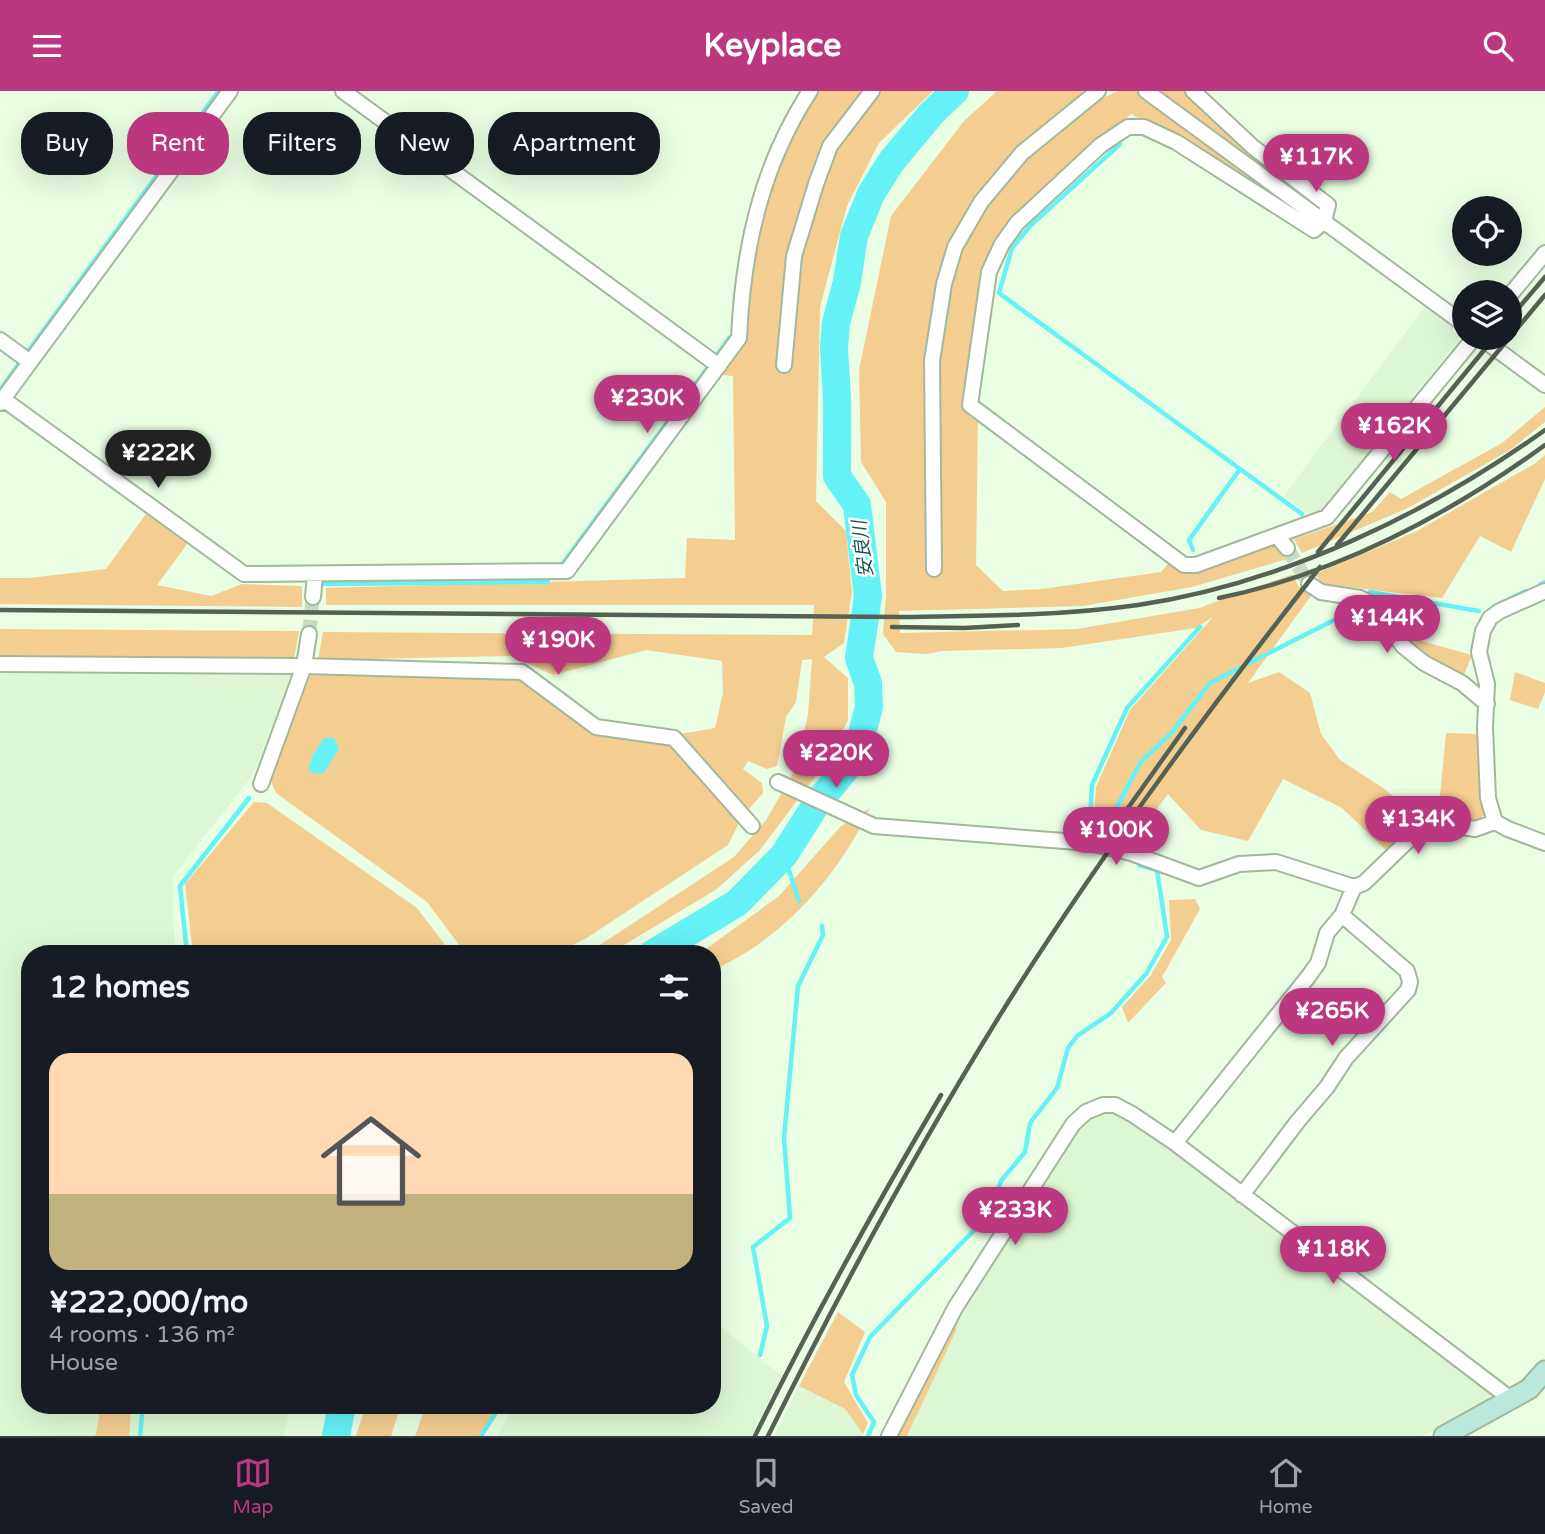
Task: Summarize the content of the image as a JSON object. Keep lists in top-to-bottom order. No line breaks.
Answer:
{"water":["安良川"],"page":{"header":"Keyplace","chip":["Buy","Rent","Filters","New","Apartment"],"price":["¥117K","¥230K","¥162K","¥222K","¥144K","¥190K","¥220K","¥134K","¥100K","¥265K","¥233K","¥118K"],"heading":"12 homes","list":[{"name":"¥222,000/mo","note":"4 rooms · 136 m² · House"}],"tabs":["Map","Saved","Home"]}}
